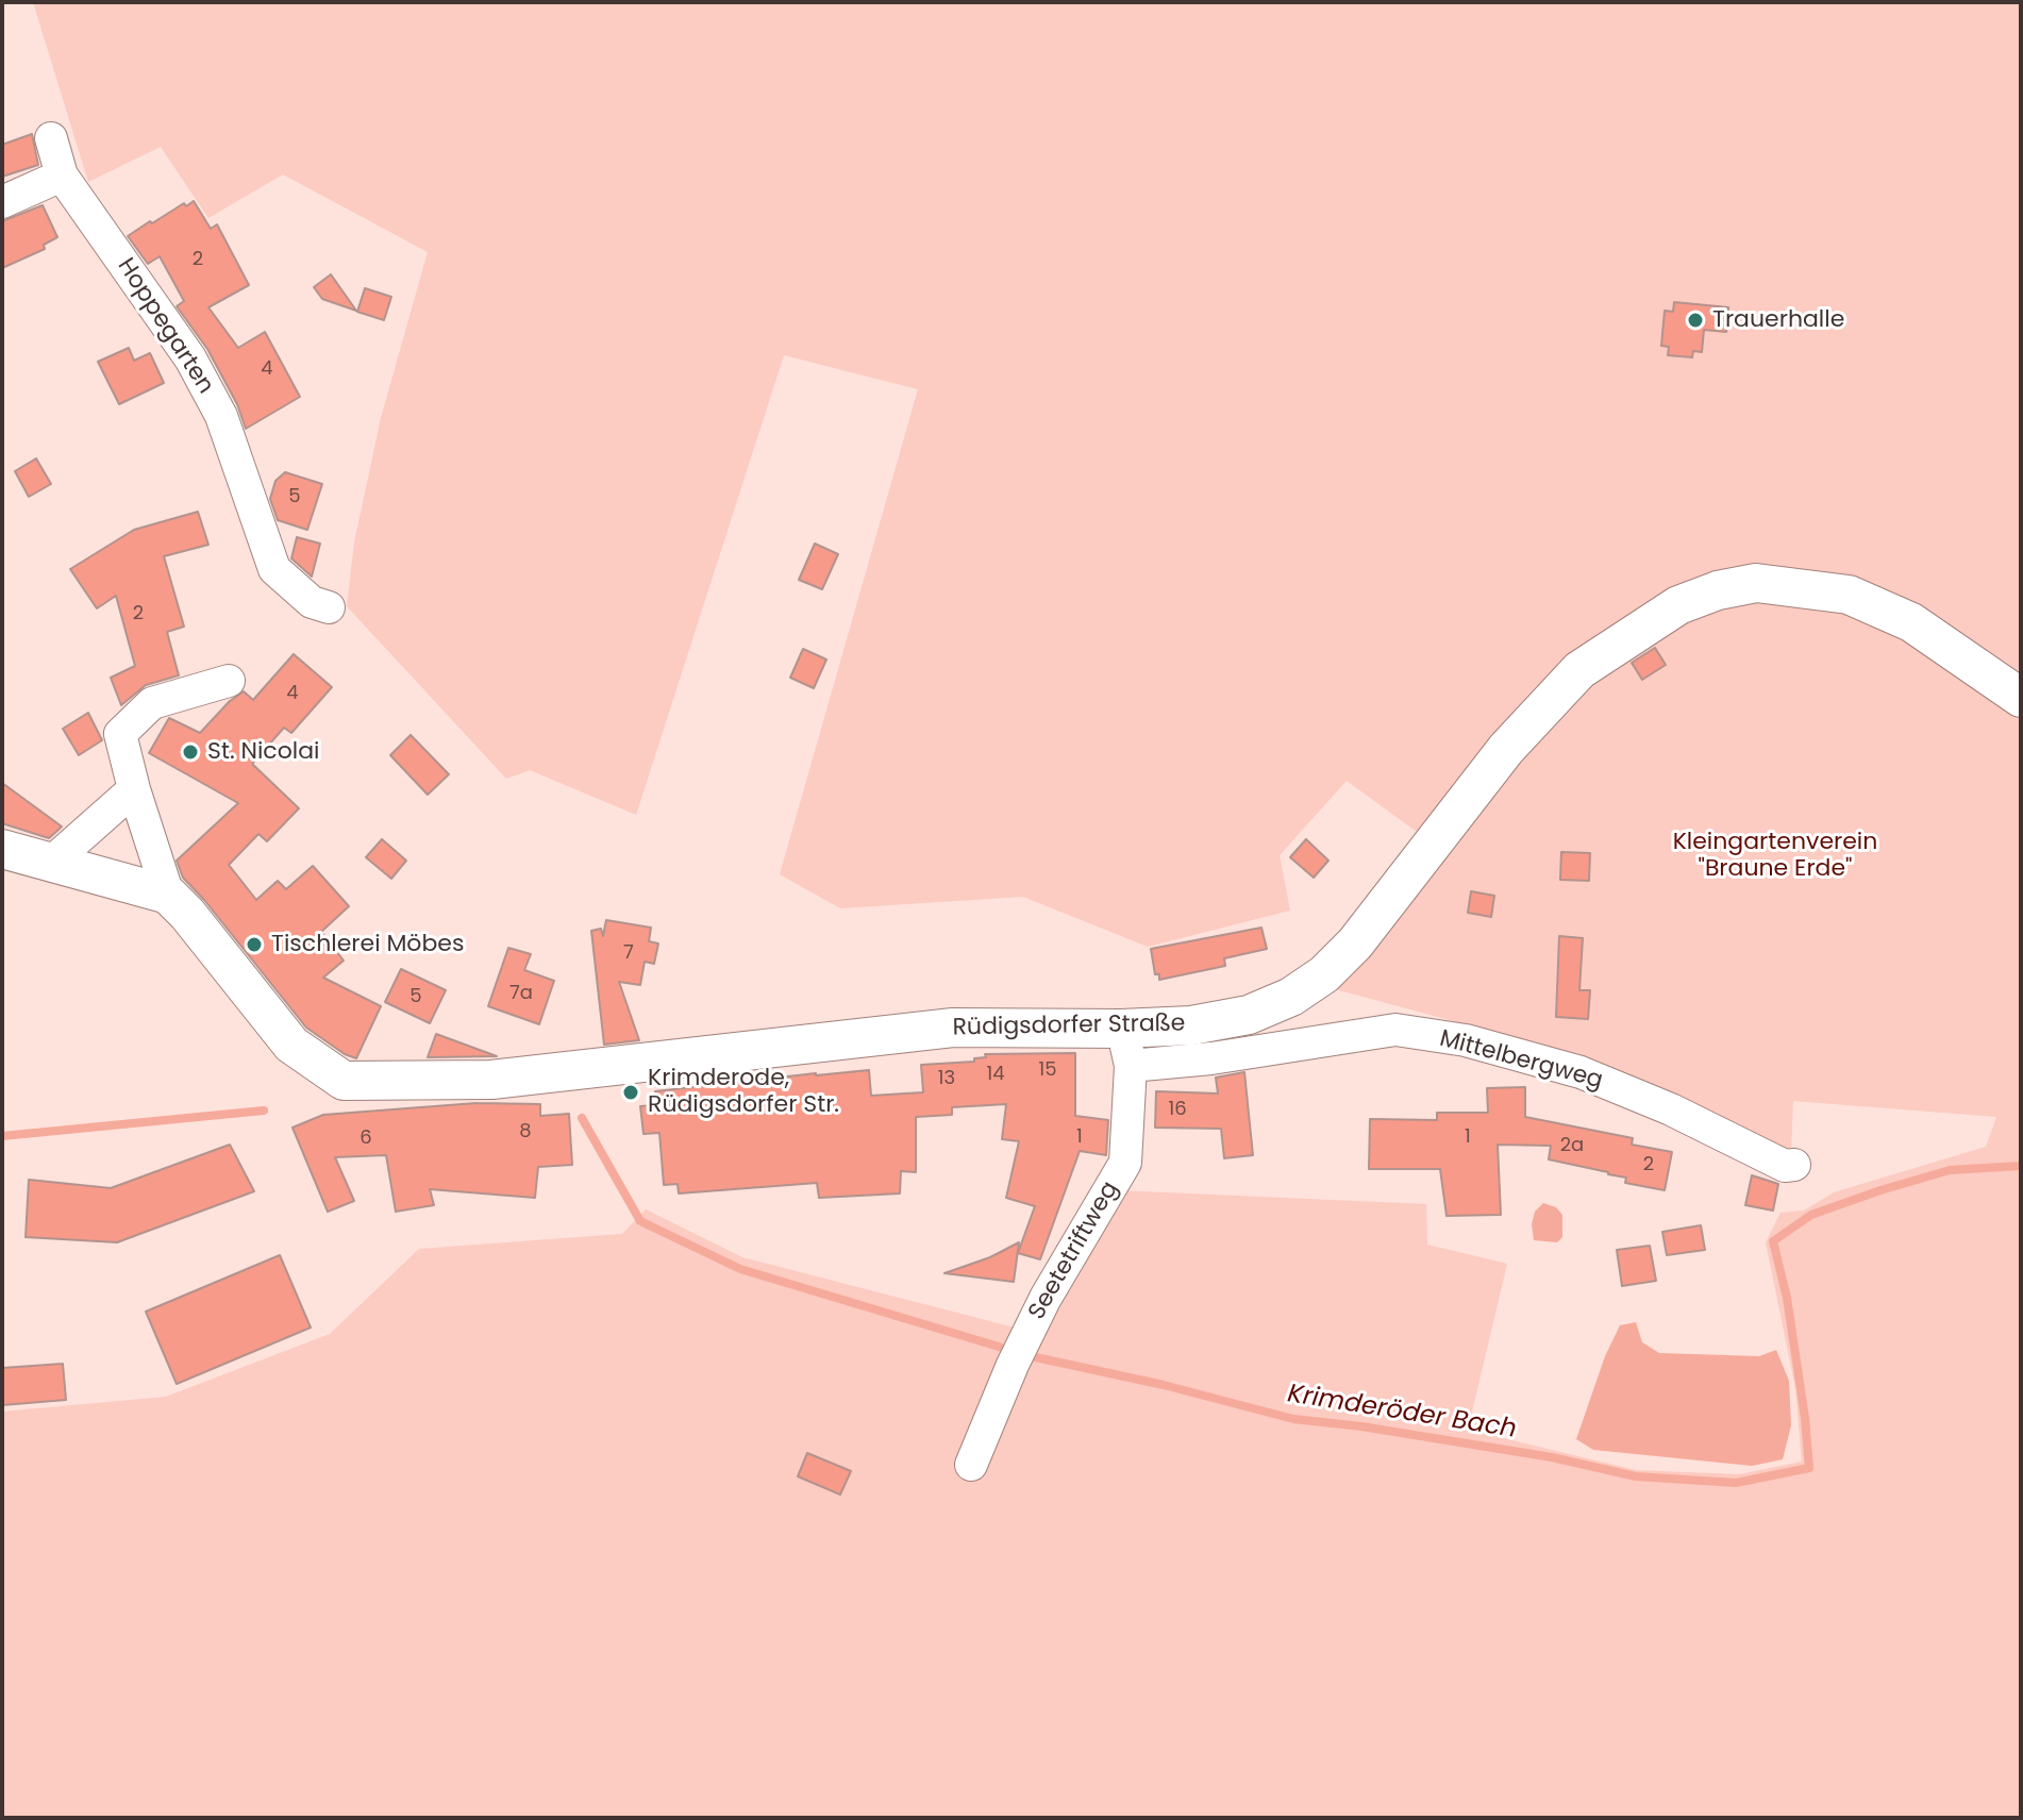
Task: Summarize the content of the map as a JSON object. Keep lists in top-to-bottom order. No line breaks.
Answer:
{"streets":{"street":["Hoppegarten","Rüdigsdorfer Straße","Mittelbergweg","Seetetriftweg"]},"crossings":[["Rüdigsdorfer Straße","Seetetriftweg"],["Mittelbergweg","Seetetriftweg"]],"water":["Krimderöder Bach"],"parks":["Kleingartenverein \"Braune Erde\""],"places":["Trauerhalle","St. Nicolai","Tischlerei Möbes","Krimderode, Rüdigsdorfer Str."],"house_numbers":["2","4","5","2","4","7","7a","5","15","14","13","16","8","1","1","6","2a","2"]}
